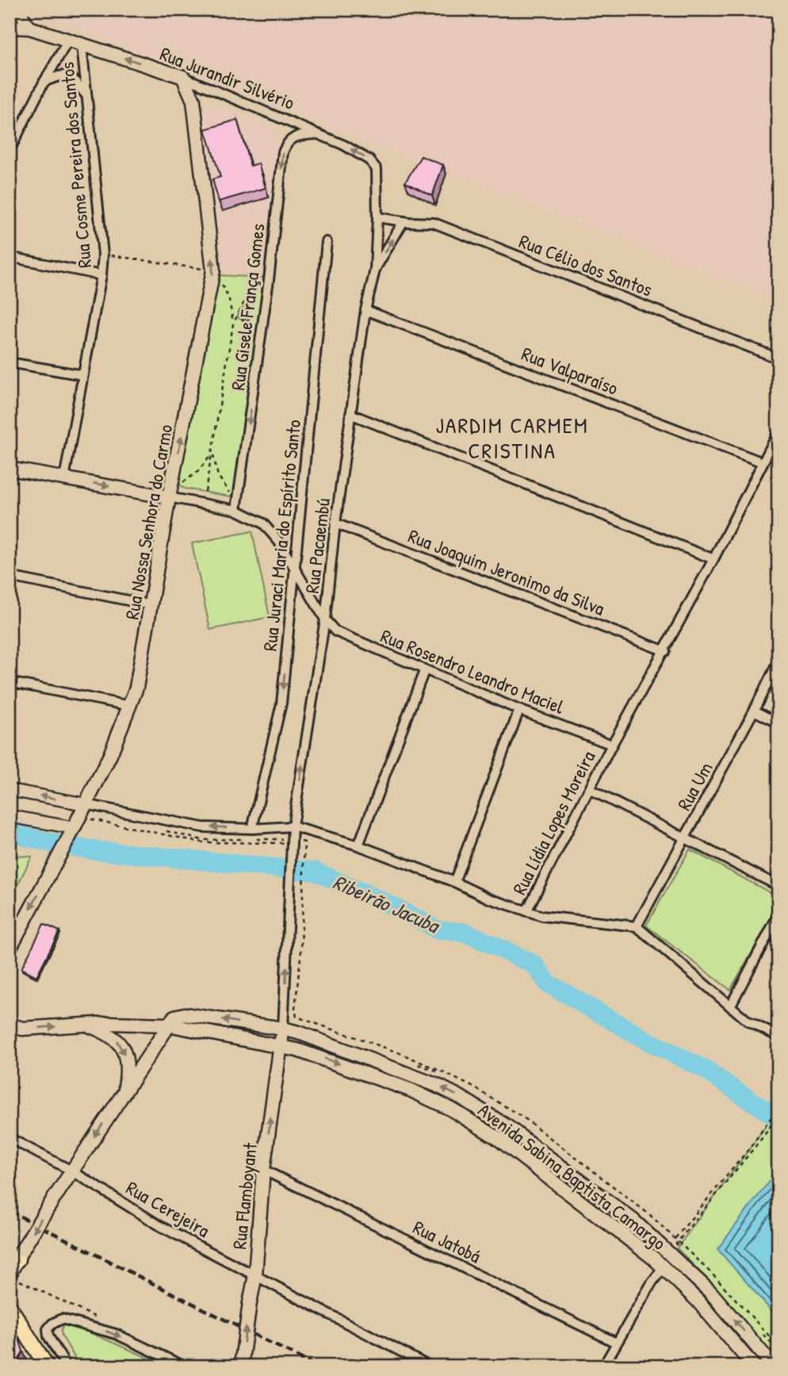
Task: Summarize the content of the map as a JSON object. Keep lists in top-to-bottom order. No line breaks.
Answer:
{"streets":{"main road":["Rua Jurandir Silvério","Rua Nossa Senhora do Carmo","Avenida Sabina Baptista Camargo","Rua Flamboyant"],"street":["Rua Cosme Pereira dos Santos","Rua Célio dos Santos","Rua Gisele França Gomes","Rua Valparaíso","Rua Juraci Maria do Espírito Santo","Rua Pacaembú","Rua Joaquim Jeronimo da Silva","Rua Rosendro Leandro Maciel","Rua Um","Rua Lídia Lopes Moreira","Rua Cerejeira","Rua Jatobá"]},"crossings":[["Rua Jurandir Silvério","Rua Cosme Pereira dos Santos"],["Rua Jurandir Silvério","Rua Célio dos Santos"],["Rua Jurandir Silvério","Rua Gisele França Gomes"],["Rua Jurandir Silvério","Rua Nossa Senhora do Carmo"],["Rua Jurandir Silvério","Rua Pacaembú"],["Rua Célio dos Santos","Rua Pacaembú"],["Rua Valparaíso","Rua Pacaembú"],["Rua Valparaíso","Rua Lídia Lopes Moreira"],["Rua Nossa Senhora do Carmo","Rua Lídia Lopes Moreira"],["Rua Juraci Maria do Espírito Santo","Rua Lídia Lopes Moreira"],["Rua Pacaembú","Rua Joaquim Jeronimo da Silva"],["Rua Pacaembú","Rua Rosendro Leandro Maciel"],["Rua Pacaembú","Rua Lídia Lopes Moreira"],["Rua Pacaembú","Avenida Sabina Baptista Camargo"],["Rua Pacaembú","Rua Flamboyant"],["Rua Joaquim Jeronimo da Silva","Rua Lídia Lopes Moreira"],["Rua Rosendro Leandro Maciel","Rua Lídia Lopes Moreira"],["Avenida Sabina Baptista Camargo","Rua Flamboyant"],["Rua Flamboyant","Rua Cerejeira"],["Rua Flamboyant","Rua Jatobá"]],"one_way":["Rua Jurandir Silvério","Rua Gisele França Gomes","Rua Juraci Maria do Espírito Santo","Rua Pacaembú","Rua Flamboyant"],"districts":["JARDIM CARMEM CRISTINA"],"water":["Ribeirão Jacuba"]}
